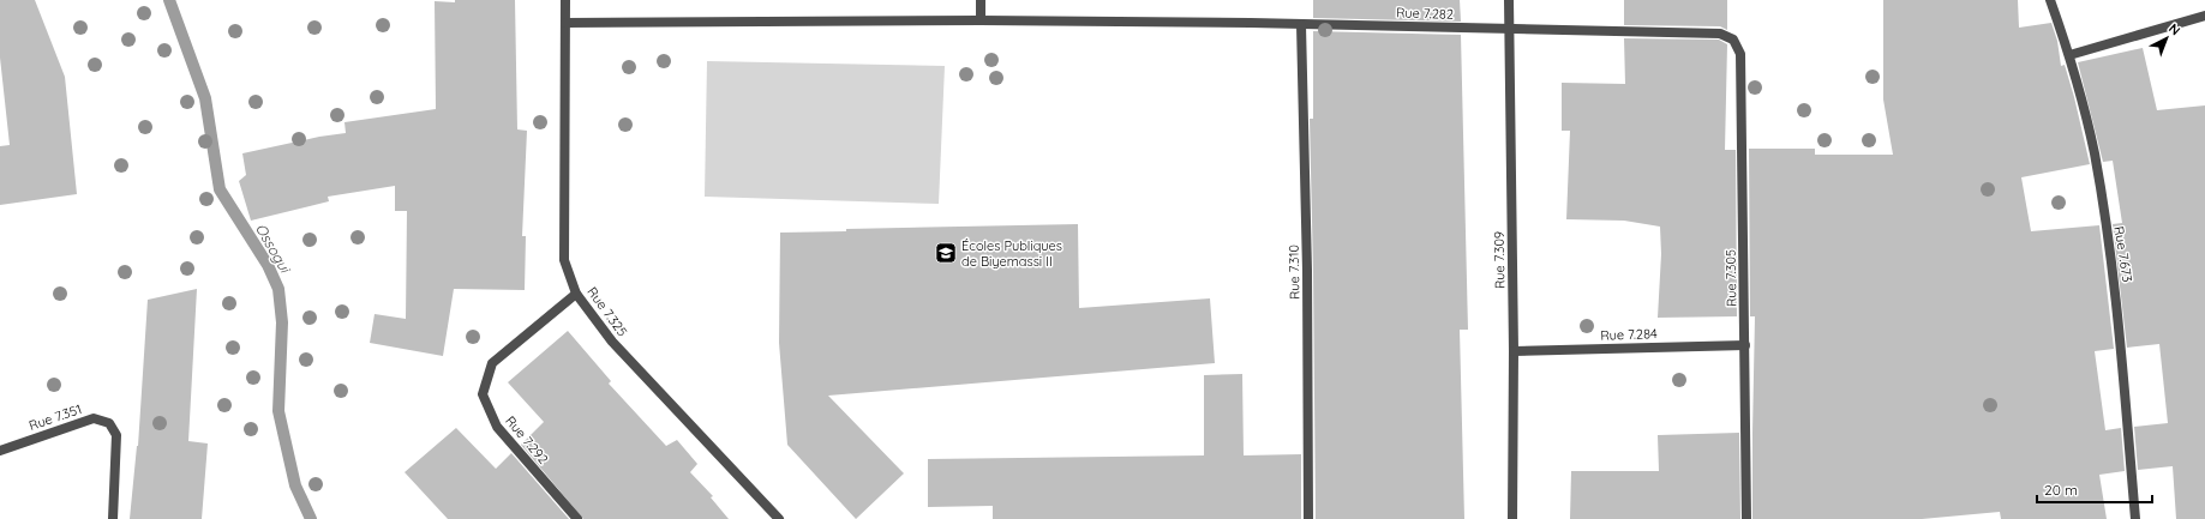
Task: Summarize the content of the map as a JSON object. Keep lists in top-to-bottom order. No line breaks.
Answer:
{"streets":{"street":["Rue 7.282","Rue 7.673","Rue 7.309","Rue 7.310","Rue 7.305","Rue 7.325","Rue 7.284","Rue 7.351","Rue 7.292"]},"crossings":[["Rue 7.282","Rue 7.309"],["Rue 7.282","Rue 7.310"],["Rue 7.282","Rue 7.305"],["Rue 7.282","Rue 7.325"],["Rue 7.309","Rue 7.284"],["Rue 7.305","Rue 7.284"],["Rue 7.325","Rue 7.292"]],"water":["Ossogui"],"places":{"school or university":["Écoles Publiques de Biyemassi II"]},"scale_bar":"20 m","north":"top right"}
